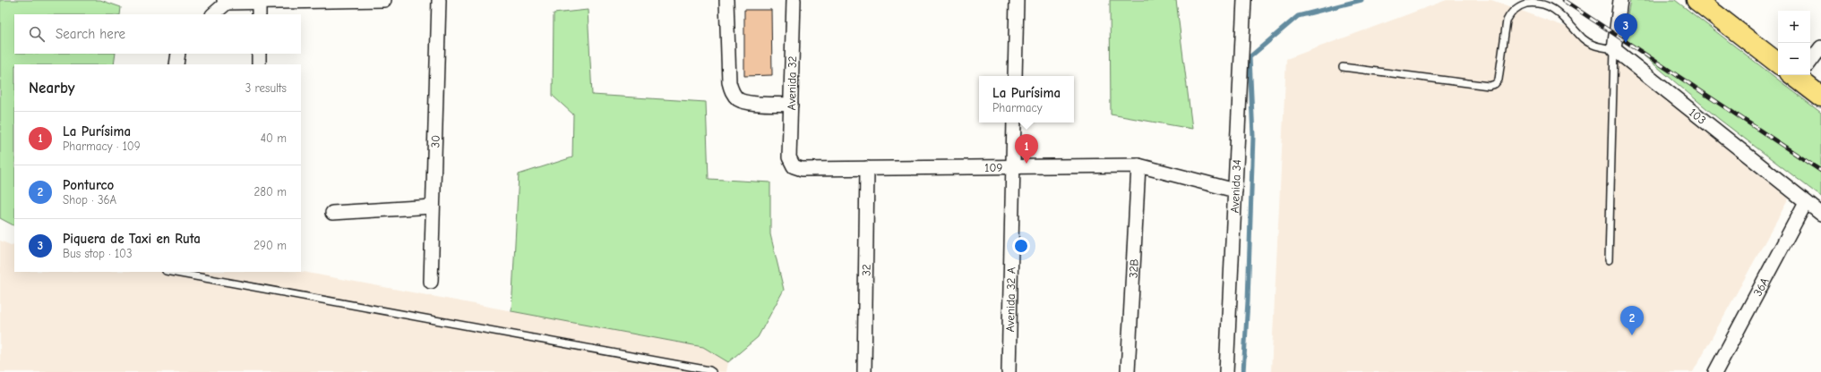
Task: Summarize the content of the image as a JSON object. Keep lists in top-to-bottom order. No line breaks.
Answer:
{"streets":{"street":["Avenida 32","103","30","109","Avenida 34","32B","32","36A","Avenida 32 A"]},"crossings":[["Avenida 32","109"],["103","36A"],["109","Avenida 34"],["109","32B"],["109","32"],["109","Avenida 32 A"]],"page":{"map_buttons":["+","−"],"pins":["3","1","2"],"search":"Search here","heading":["Nearby","3 results"],"popup":["La Purísima","Pharmacy"],"list":[{"mark":"1","name":"La Purísima","note":"Pharmacy · 109","value":"40 m"},{"mark":"2","name":"Ponturco","note":"Shop · 36A","value":"280 m"},{"mark":"3","name":"Piquera de Taxi en Ruta","note":"Bus stop · 103","value":"290 m"}]}}
